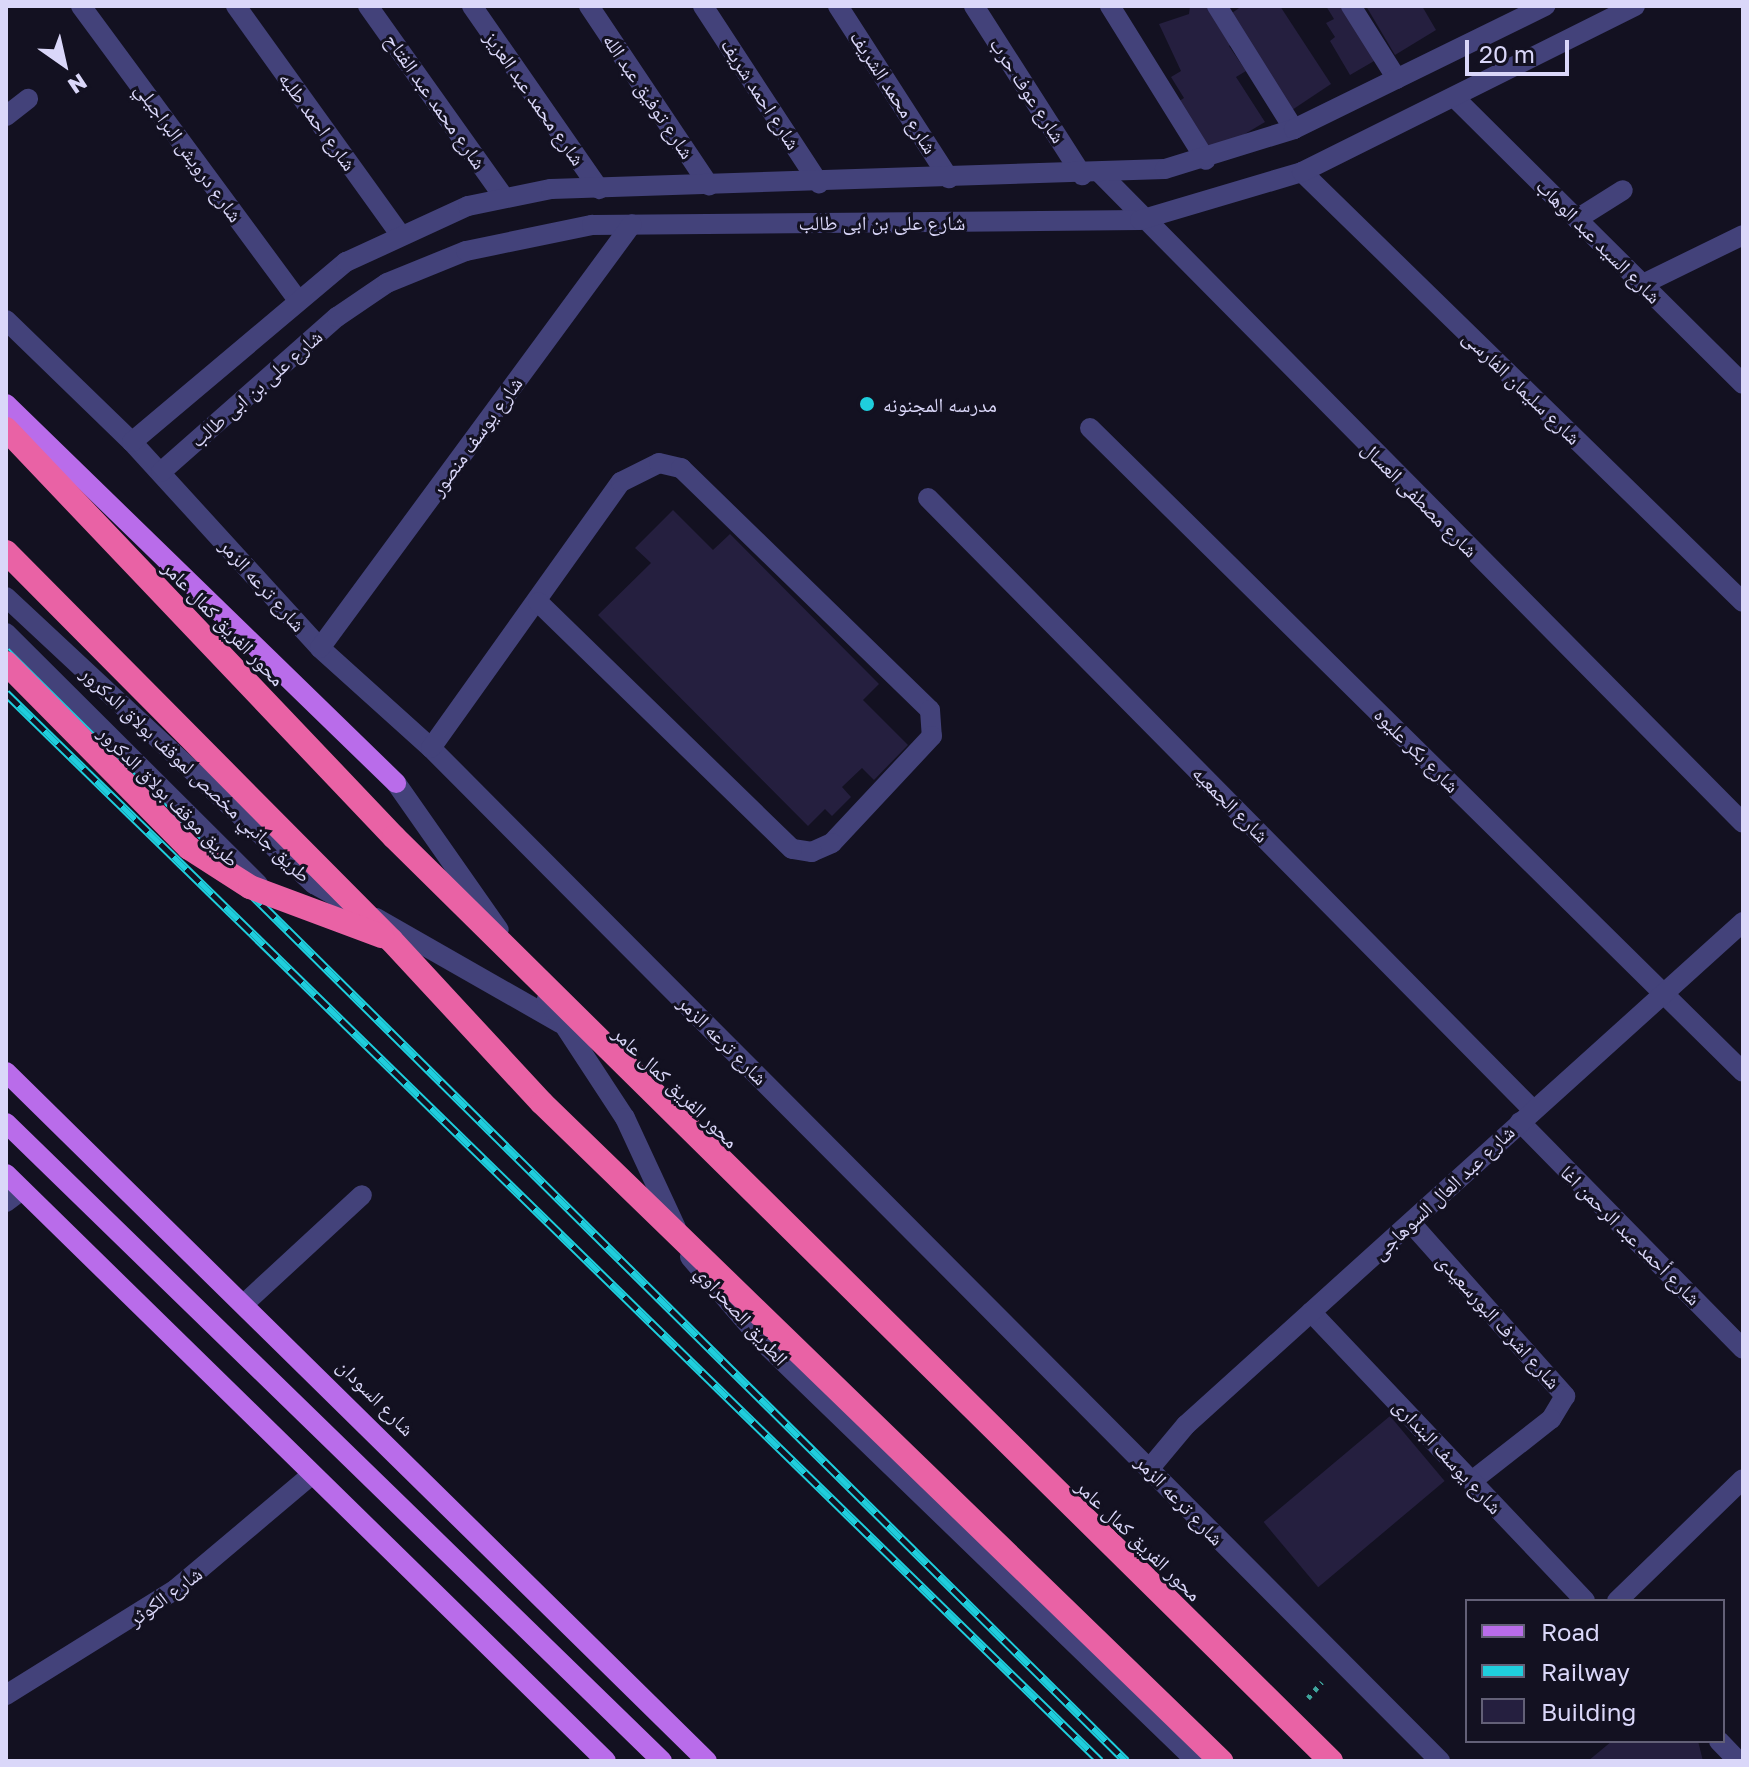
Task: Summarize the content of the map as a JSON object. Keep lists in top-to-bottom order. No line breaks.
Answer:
{"streets":{"highway":["محور الفريق كمال عامر"],"main road":["شارع السودان"],"street":["شارع عوف حرب","شارع محمد الشريف","شارع احمد شريف","شارع توفيق عبد الله","شارع محمد عبد العزيز","شارع محمد عبد الفتاح","شارع احمد طلبه","شارع درويش البراجيلي","شارع على بن ابى طالب","شارع السيد عبد الوهاب","شارع سليمان الفارسى","شارع يوسف منصور","شارع مصطفى العسال","شارع ترعه الزمر","شارع بكر عليوه","طريق جانبي مخصص لموقف بولاق الدكرور","طريق موقف بولاق الدكرور","شارع الجمعيه","شارع عبد العال السوهاجى","شارع أحمد عبد الرحمن اغا","الطريق الصحراوي","شارع اشرف البورسعيدى","شارع يوسف البندارى","شارع الكوثر"]},"crossings":[["شارع عوف حرب","شارع على بن ابى طالب"],["شارع عوف حرب","شارع مصطفى العسال"],["شارع محمد الشريف","شارع على بن ابى طالب"],["شارع احمد شريف","شارع على بن ابى طالب"],["شارع توفيق عبد الله","شارع على بن ابى طالب"],["شارع محمد عبد العزيز","شارع على بن ابى طالب"],["شارع محمد عبد الفتاح","شارع على بن ابى طالب"],["شارع احمد طلبه","شارع على بن ابى طالب"],["شارع درويش البراجيلي","شارع على بن ابى طالب"],["شارع على بن ابى طالب","شارع السيد عبد الوهاب"],["شارع على بن ابى طالب","شارع سليمان الفارسى"],["شارع على بن ابى طالب","شارع يوسف منصور"],["شارع على بن ابى طالب","شارع مصطفى العسال"],["شارع على بن ابى طالب","شارع ترعه الزمر"],["شارع يوسف منصور","شارع ترعه الزمر"],["شارع ترعه الزمر","شارع عبد العال السوهاجى"],["شارع بكر عليوه","شارع عبد العال السوهاجى"],["طريق جانبي مخصص لموقف بولاق الدكرور","طريق موقف بولاق الدكرور"],["طريق جانبي مخصص لموقف بولاق الدكرور","الطريق الصحراوي"],["شارع الجمعيه","شارع عبد العال السوهاجى"],["شارع الجمعيه","شارع أحمد عبد الرحمن اغا"],["شارع عبد العال السوهاجى","شارع أحمد عبد الرحمن اغا"],["شارع عبد العال السوهاجى","شارع اشرف البورسعيدى"],["شارع عبد العال السوهاجى","شارع يوسف البندارى"],["شارع اشرف البورسعيدى","شارع يوسف البندارى"]],"places":["مدرسه المجنونه"],"legend":["Road","Railway","Building"],"scale_bar":"20 m","north":"bottom right"}
